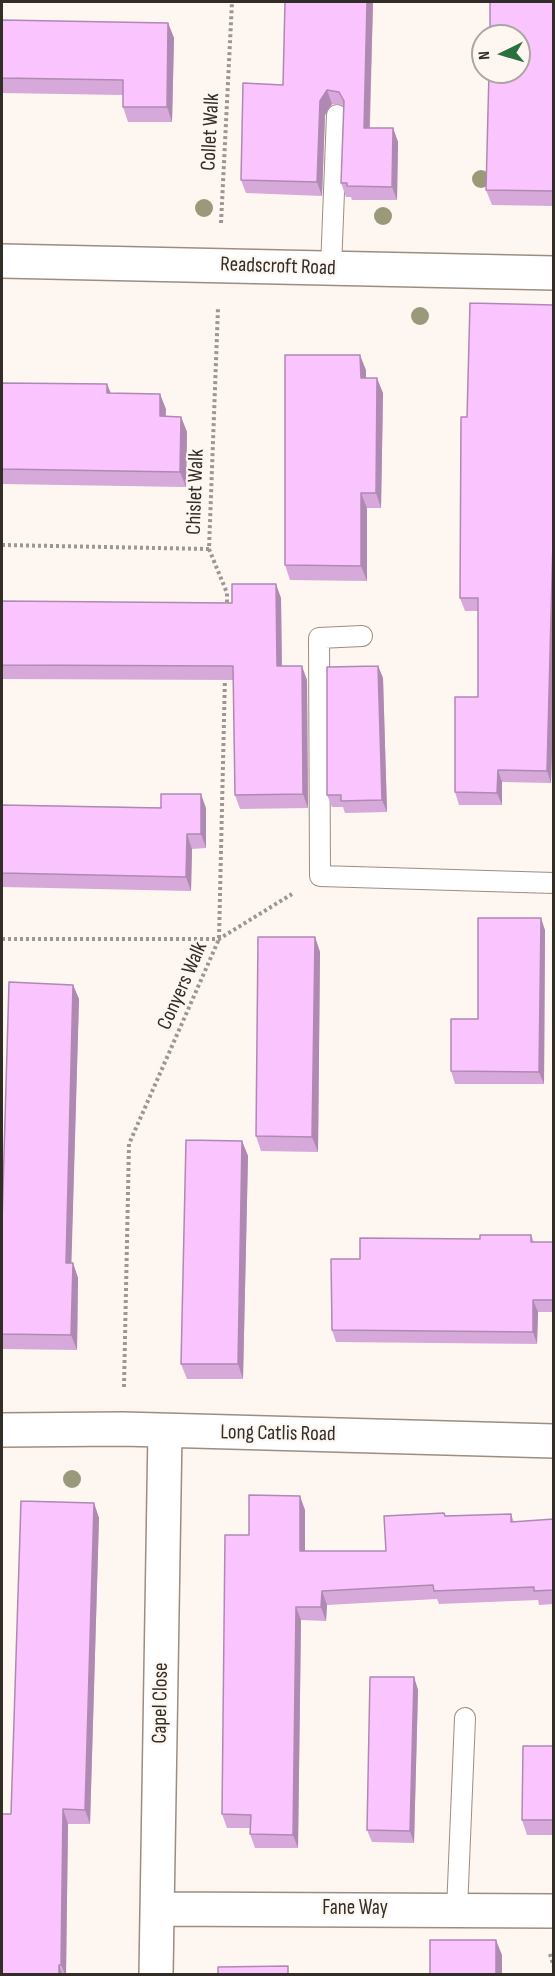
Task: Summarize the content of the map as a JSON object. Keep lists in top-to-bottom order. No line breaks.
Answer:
{"streets":{"street":["Readscroft Road","Long Catlis Road","Capel Close","Fane Way"],"path":["Collet Walk","Chislet Walk","Conyers Walk"]},"crossings":[["Collet Walk","Readscroft Road"],["Collet Walk","Chislet Walk"],["Readscroft Road","Chislet Walk"],["Conyers Walk","Long Catlis Road"],["Long Catlis Road","Capel Close"],["Capel Close","Fane Way"]],"north":"left"}
